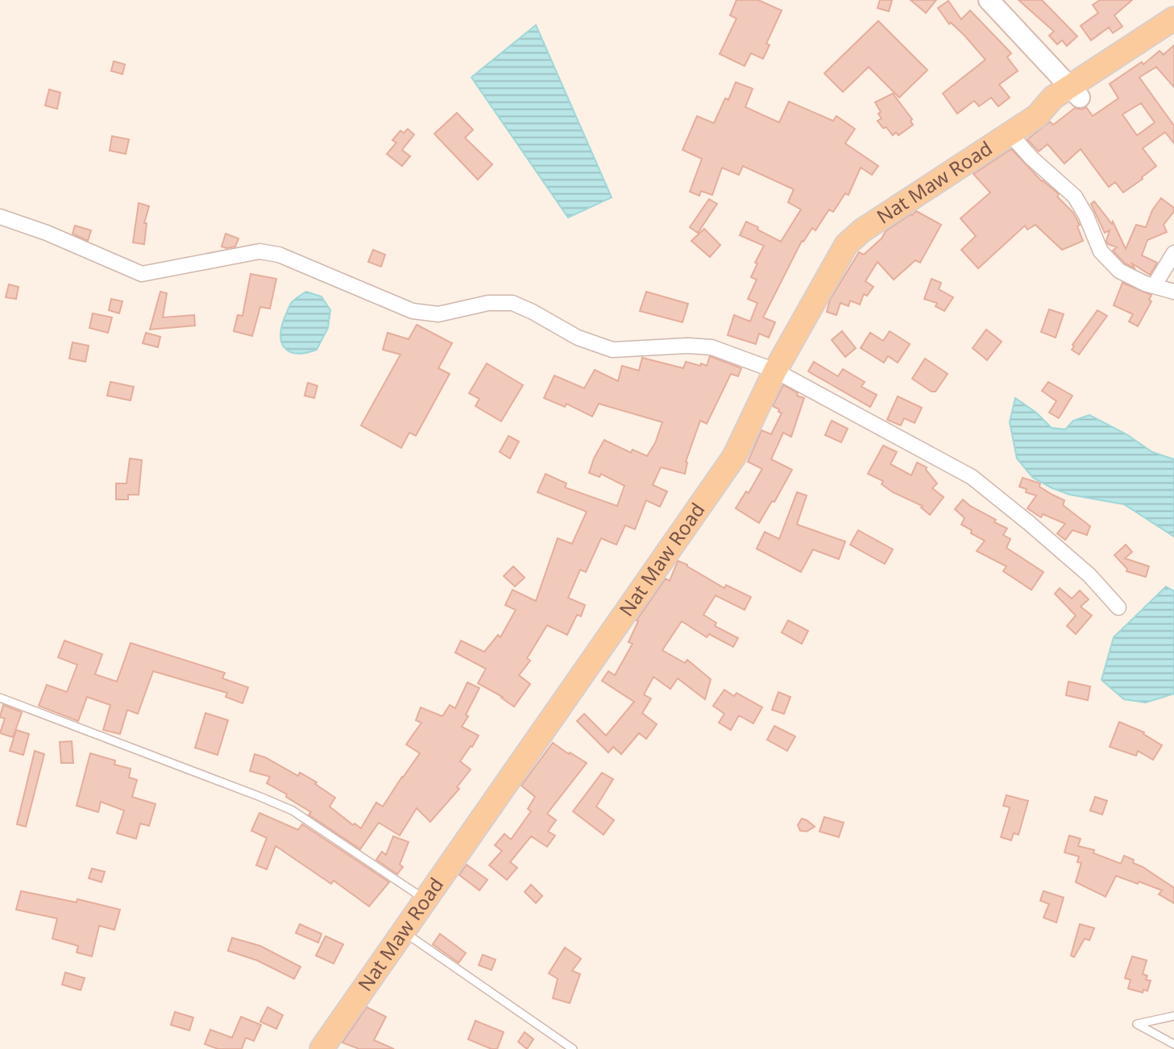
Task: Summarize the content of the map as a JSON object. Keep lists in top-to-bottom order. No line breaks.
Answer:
{"streets":{"main road":["Nat Maw Road"]}}
